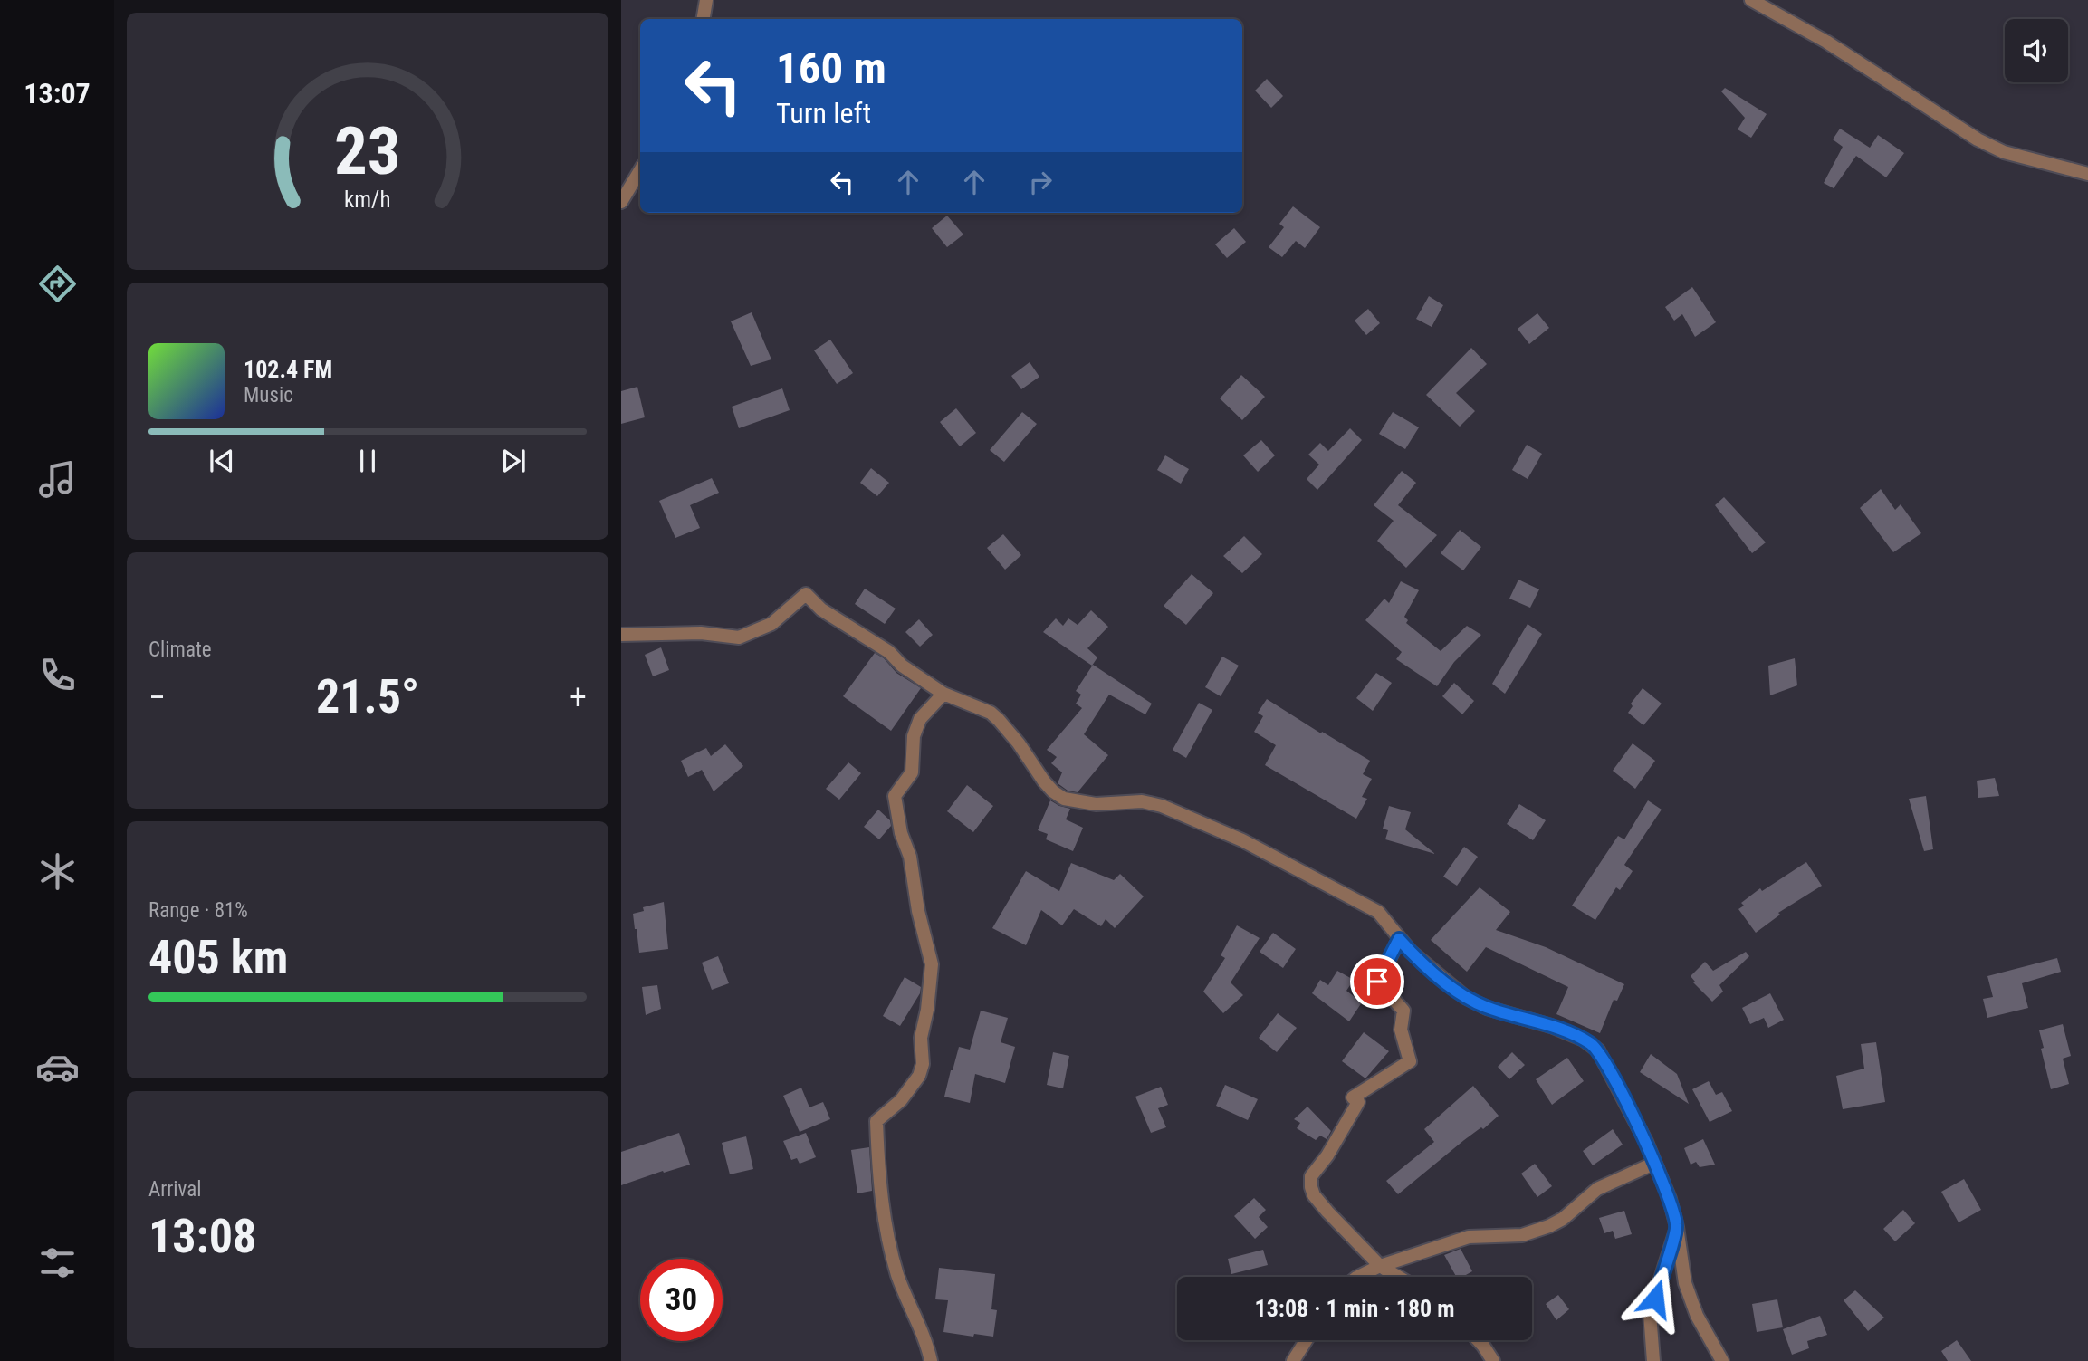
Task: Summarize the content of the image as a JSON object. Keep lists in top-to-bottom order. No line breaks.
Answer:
{"page":{"tabs":"13:07","turn":["160 m","Turn left"],"song":["102.4 FM","Music"],"tile":["Climate",["Range · 81%","405 km"],["Arrival","13:08"]],"heat":["−","21.5°","+"],"limit":"30","trip":"13:08 · 1 min · 180 m","gauge":["23","km/h"]}}
